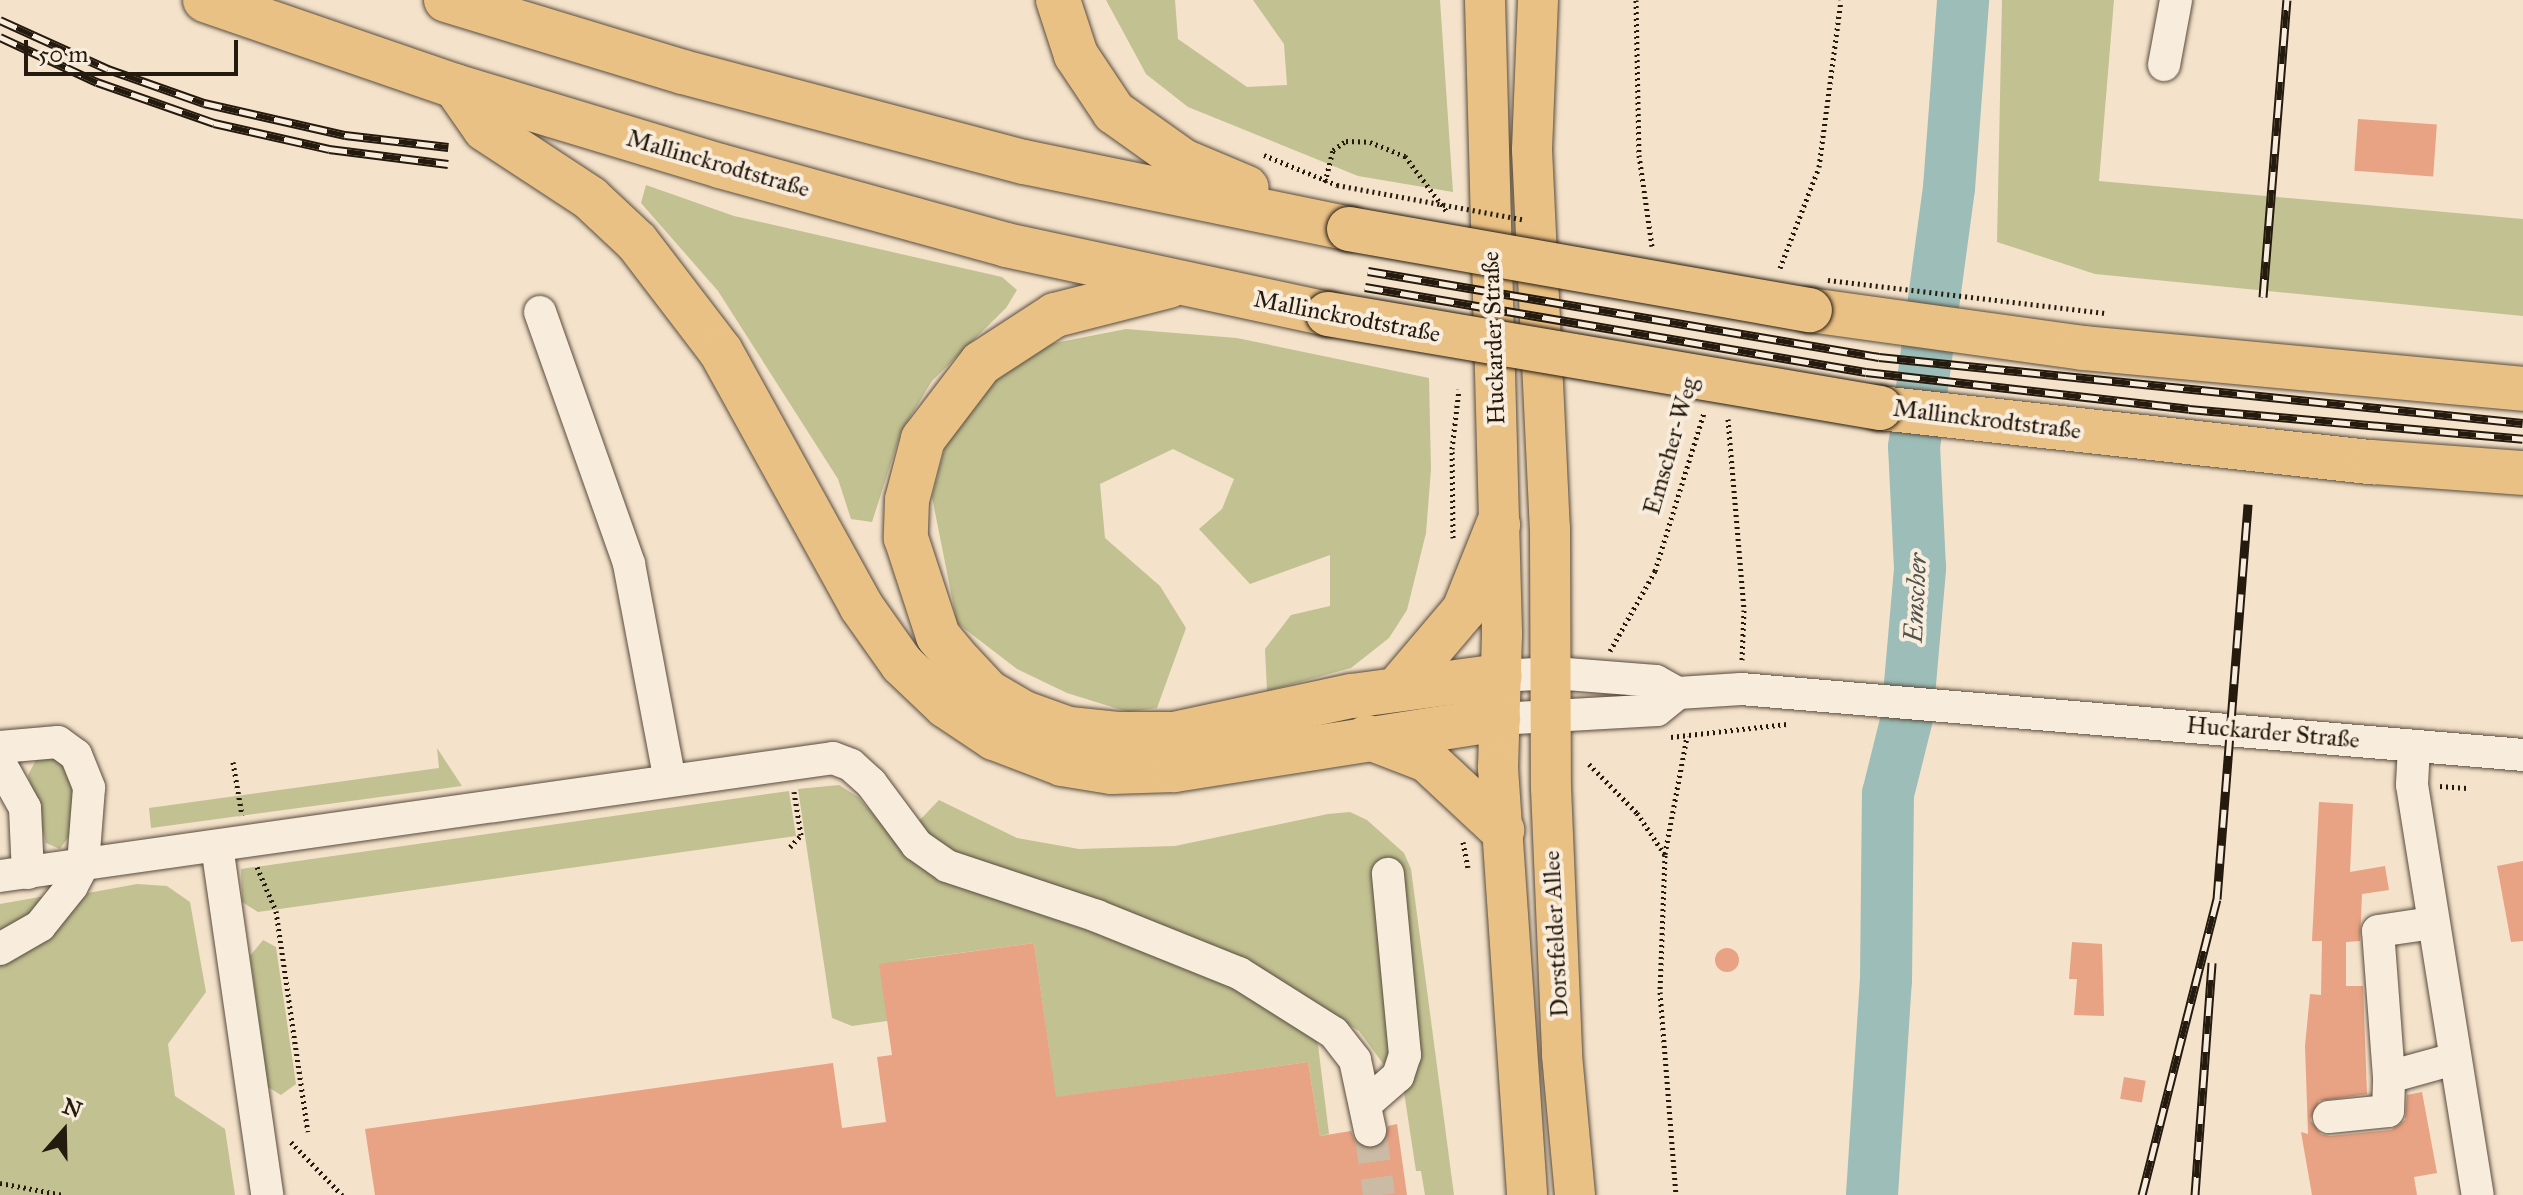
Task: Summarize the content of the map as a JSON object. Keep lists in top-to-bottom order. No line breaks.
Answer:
{"streets":{"highway":["Mallinckrodtstraße"],"main road":["Huckarder Straße","Dorstfelder Allee"],"path":["Emscher-Weg"]},"crossings":[["Huckarder Straße","Dorstfelder Allee"]],"water":["Emscher"],"scale_bar":"50 m","north":"top"}
